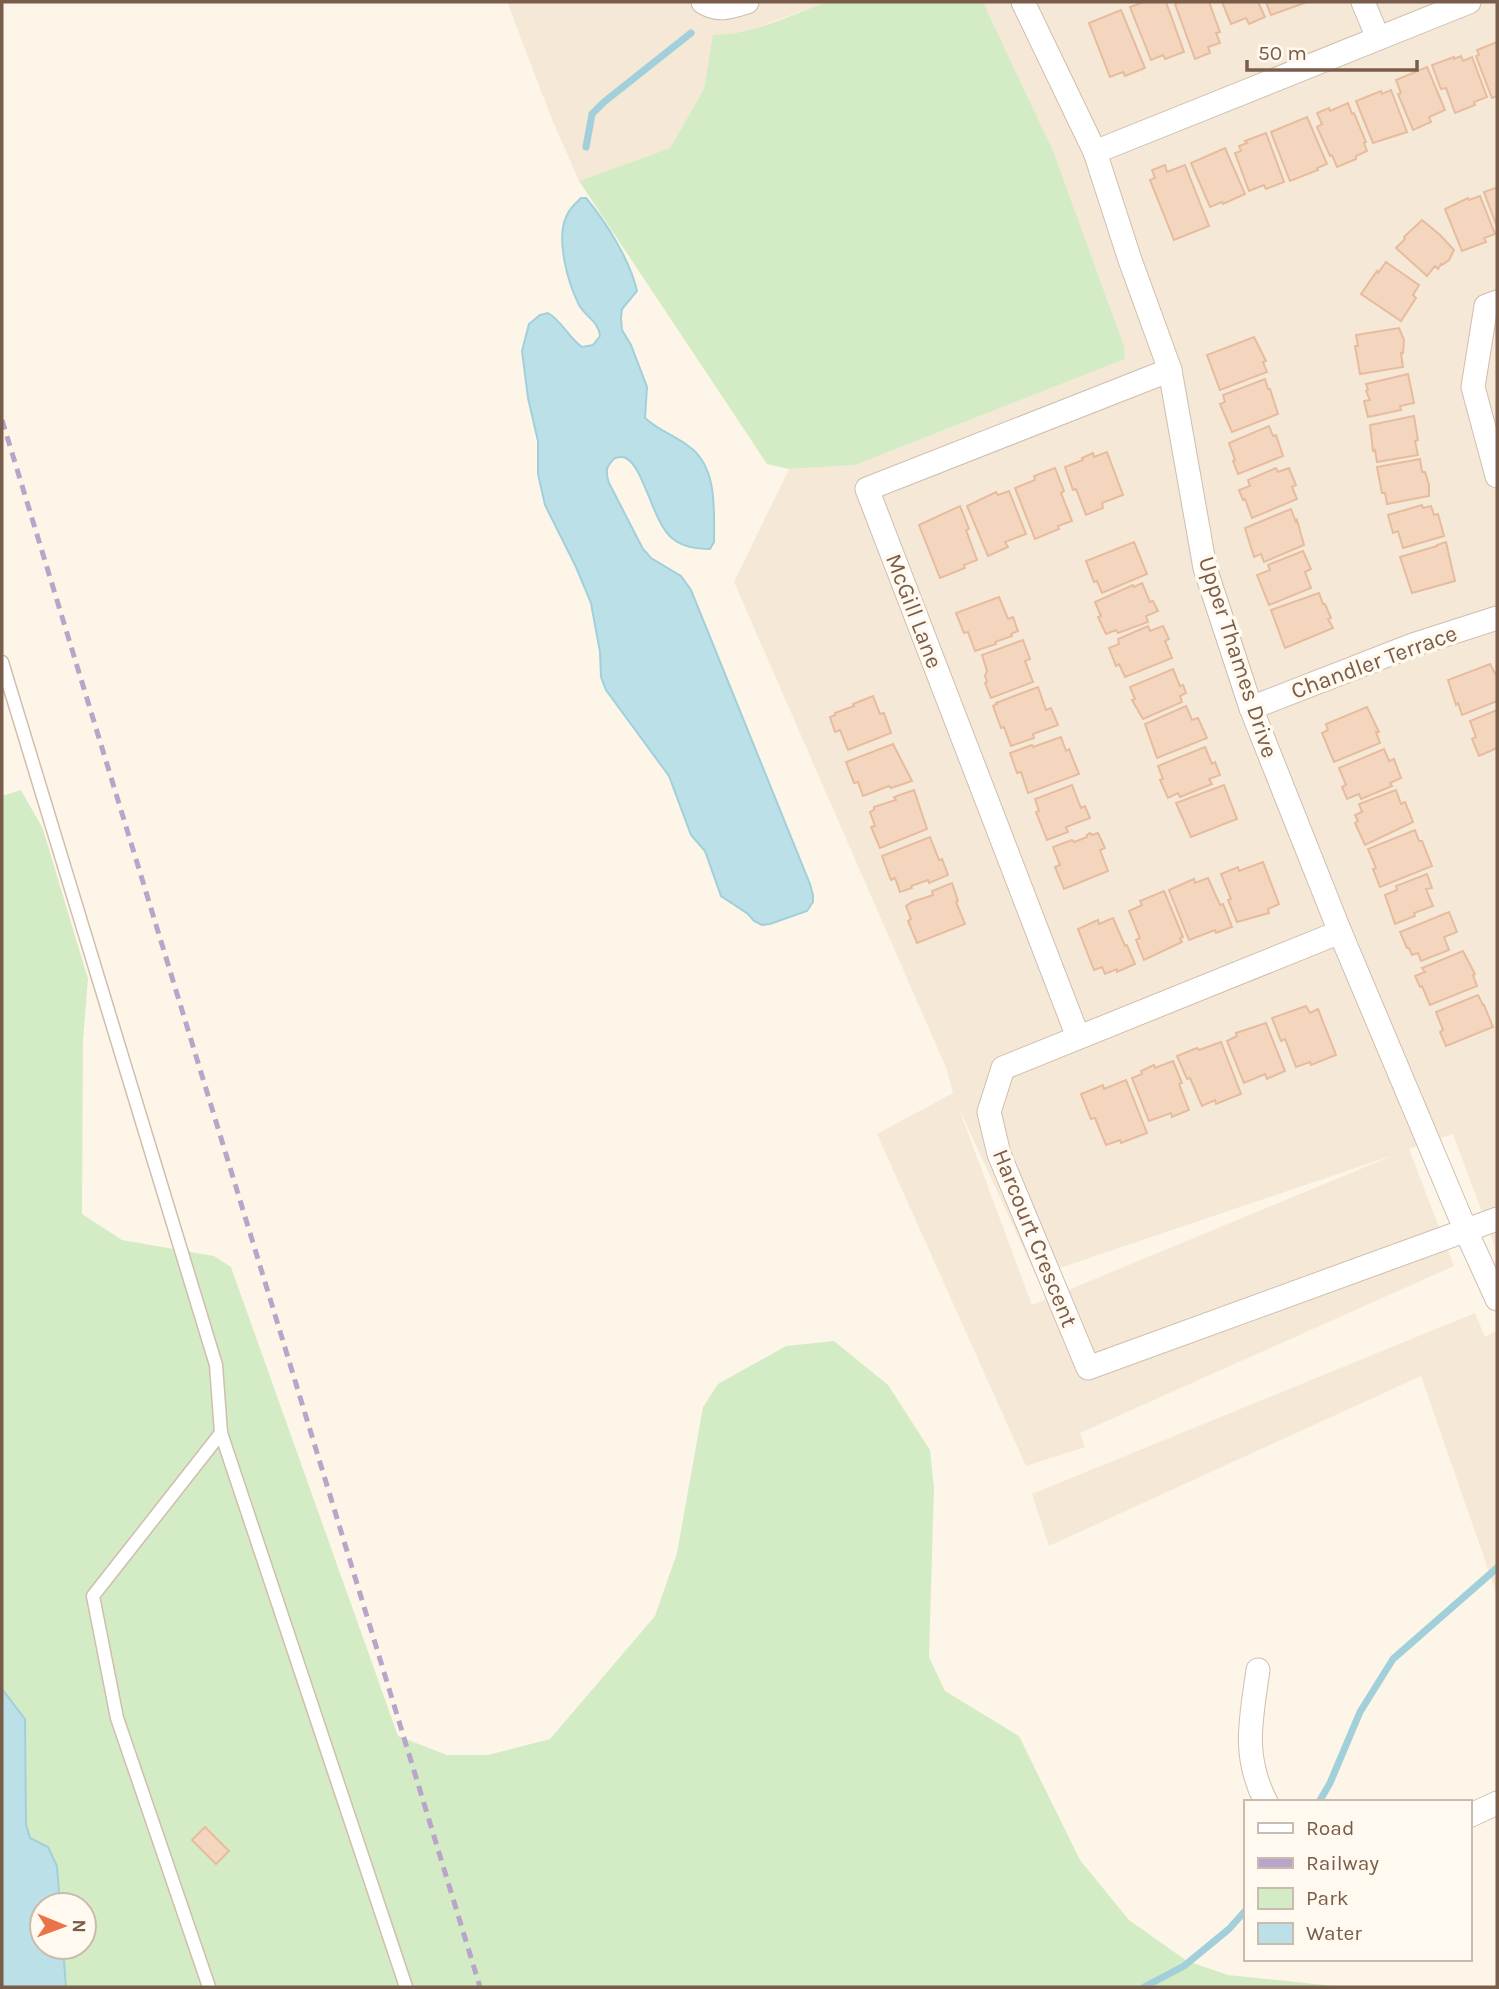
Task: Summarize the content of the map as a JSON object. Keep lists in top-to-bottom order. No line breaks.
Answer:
{"streets":{"street":["McGill Lane","Upper Thames Drive","Chandler Terrace","Harcourt Crescent"]},"crossings":[["McGill Lane","Upper Thames Drive"],["McGill Lane","Harcourt Crescent"],["Upper Thames Drive","Chandler Terrace"],["Upper Thames Drive","Harcourt Crescent"]],"legend":["Road","Railway","Park","Water"],"scale_bar":"50 m","north":"right"}
